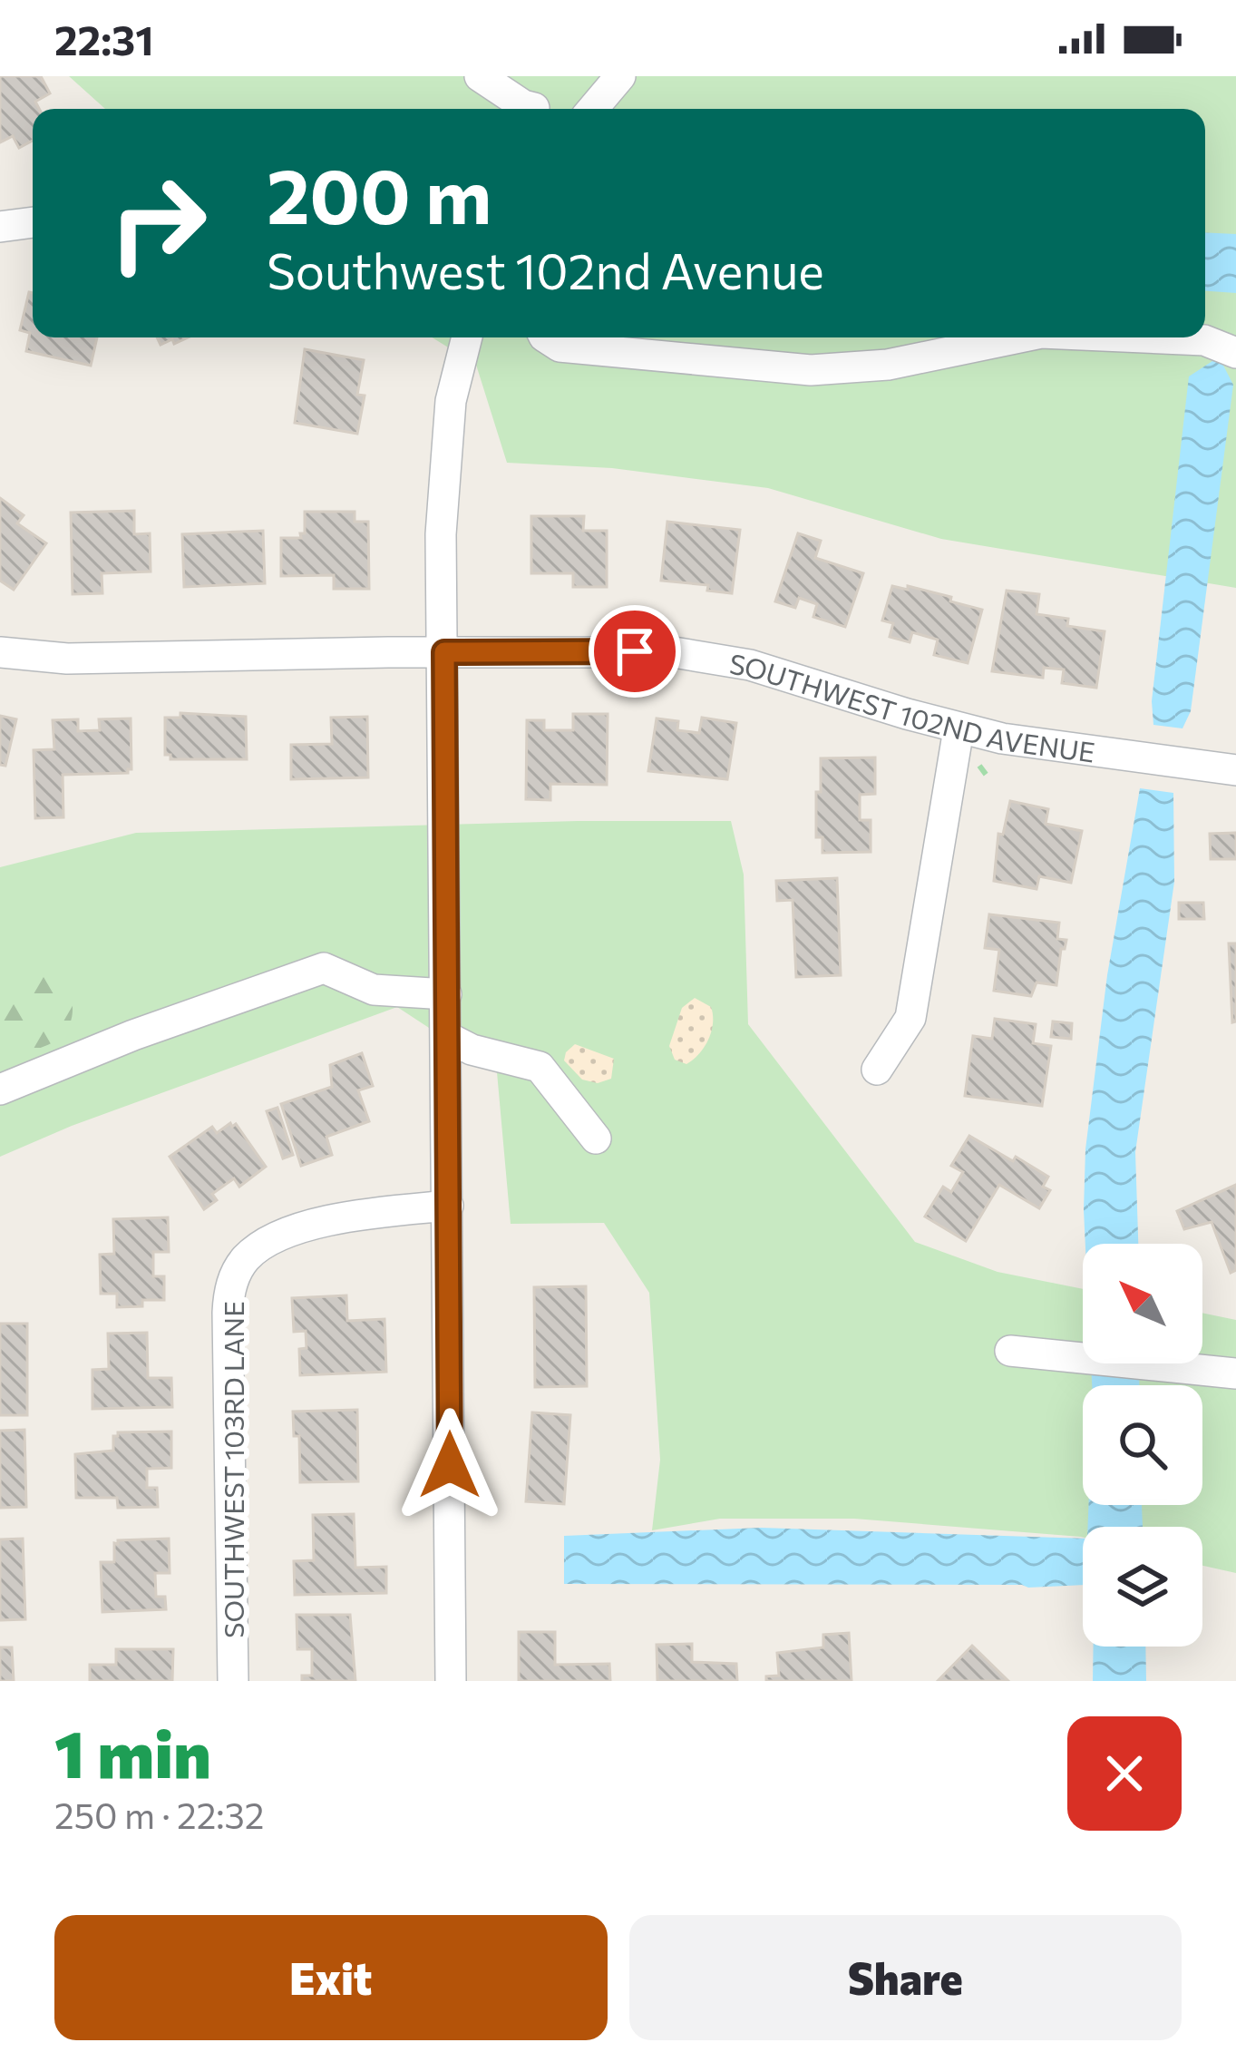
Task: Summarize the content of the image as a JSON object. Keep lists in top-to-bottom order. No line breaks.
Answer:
{"streets":{"street":["SOUTHWEST 102ND AVENUE","SOUTHWEST 103RD LANE"]},"north":"top left","page":{"status":"22:31","turn":["200 m","Southwest 102nd Avenue"],"heading":["1 min","250 m · 22:32"],"buttons":["Exit","Share"]}}
